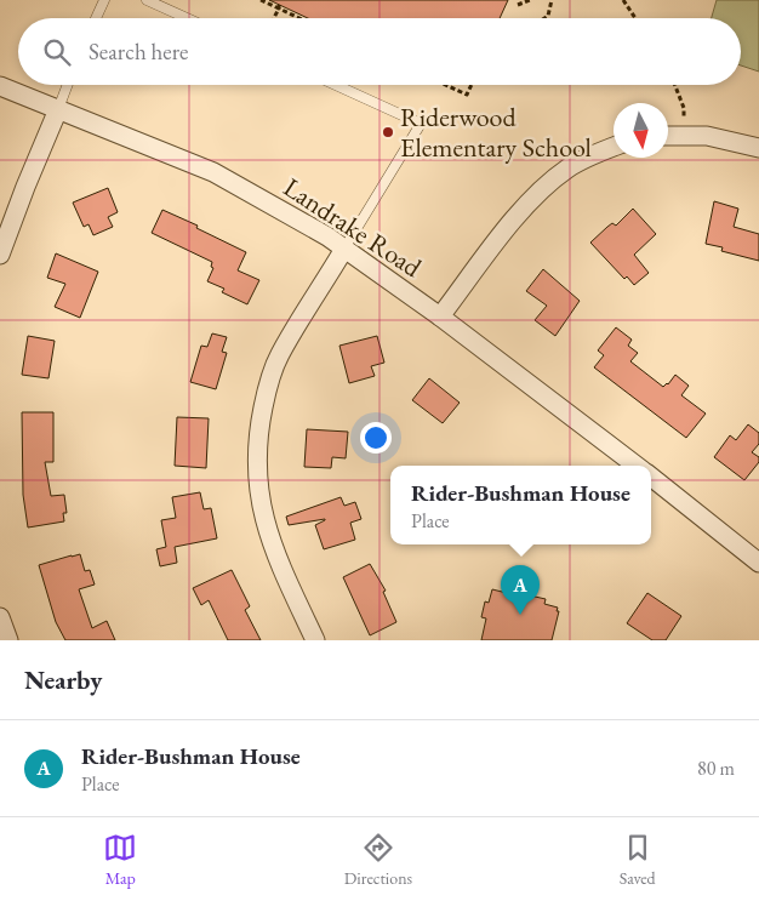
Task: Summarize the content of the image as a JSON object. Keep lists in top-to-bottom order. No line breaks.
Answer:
{"streets":{"street":["Landrake Road"]},"places":["Riderwood Elementary School"],"north":"bottom","page":{"search":"Search here","popup":["Rider-Bushman House","Place"],"pins":"A","heading":"Nearby","list":[{"mark":"A","name":"Rider-Bushman House","note":"Place","value":"80 m"}],"nav":["Map","Directions","Saved"]}}
